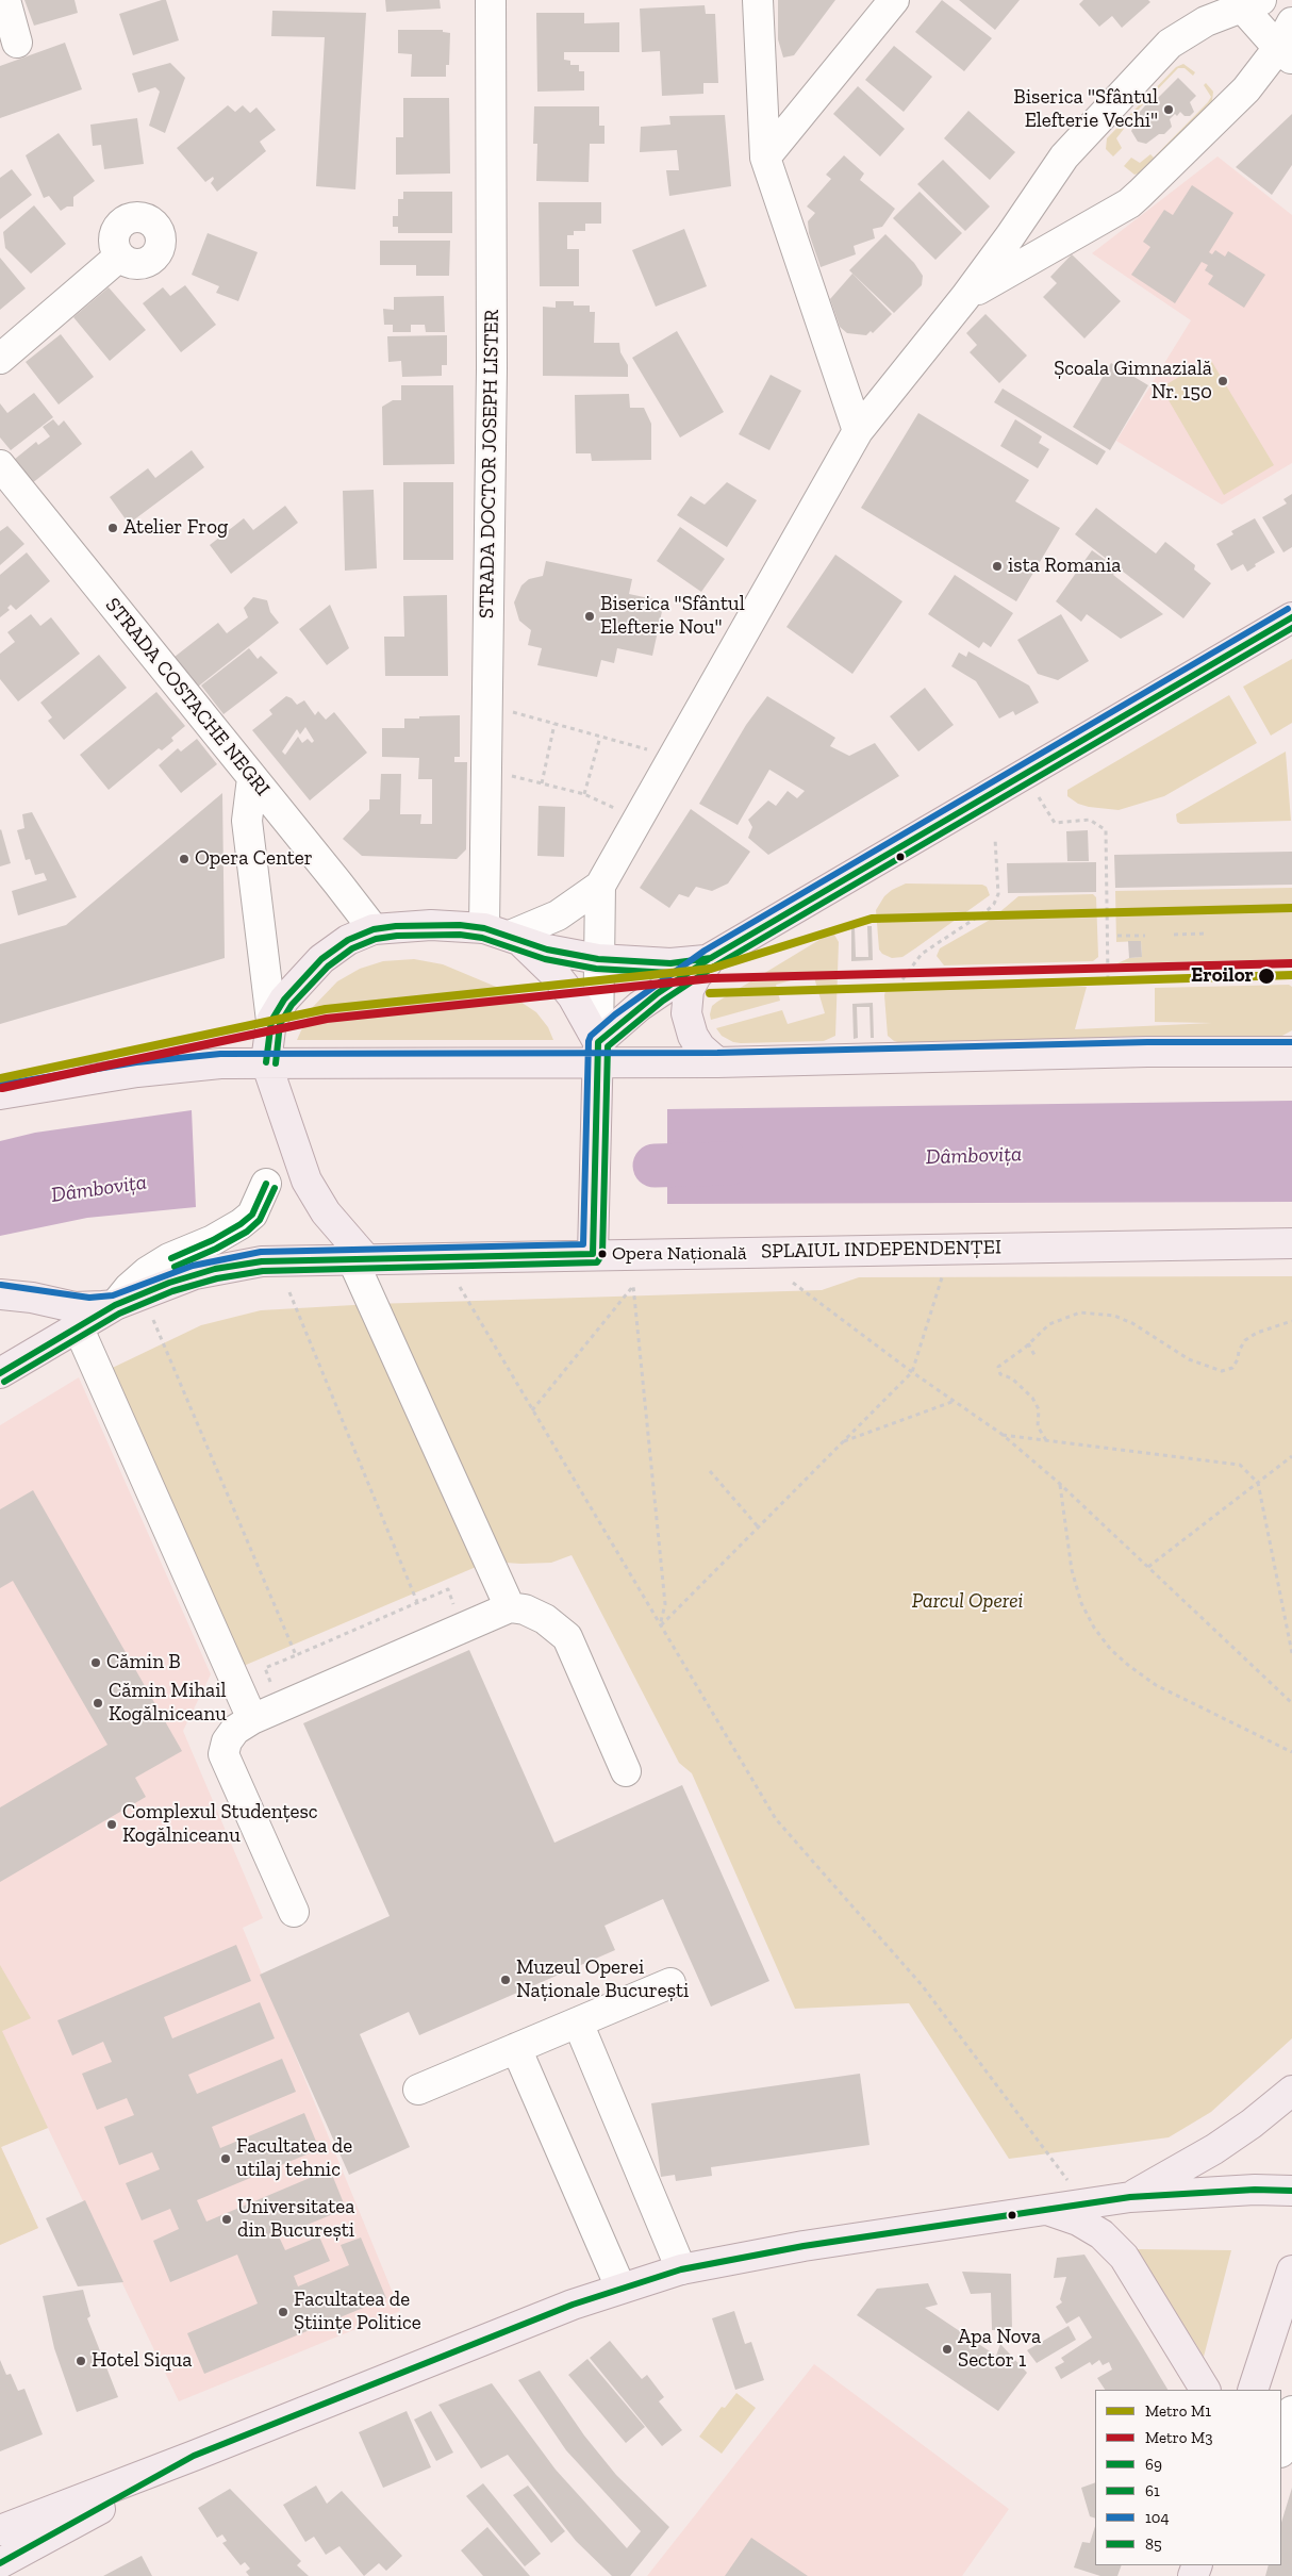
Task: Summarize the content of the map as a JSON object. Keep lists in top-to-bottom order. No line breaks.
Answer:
{"streets":{"main road":["SPLAIUL INDEPENDENȚEI"],"street":["STRADA DOCTOR JOSEPH LISTER","STRADA COSTACHE NEGRI"]},"water":["Dâmbovița"],"parks":["Parcul Operei"],"places":["Biserica \"Sfântul Elefterie Vechi\"","Școala Gimnazială Nr. 150","Atelier Frog","ista Romania","Biserica \"Sfântul Elefterie Nou\"","Opera Center","Eroilor","Opera Națională","Cămin B","Cămin Mihail Kogălniceanu","Complexul Studențesc Kogălniceanu","Muzeul Operei Naționale București","Facultatea de utilaj tehnic","Universitatea din București","Facultatea de Științe Politice","Apa Nova Sector 1","Hotel Siqua"],"lines":["transit line 104","transit line 69","transit line 61","metro line M1","metro line M3","transit line 85"],"legend":["Metro M1","Metro M3","69","61","104","85"]}
